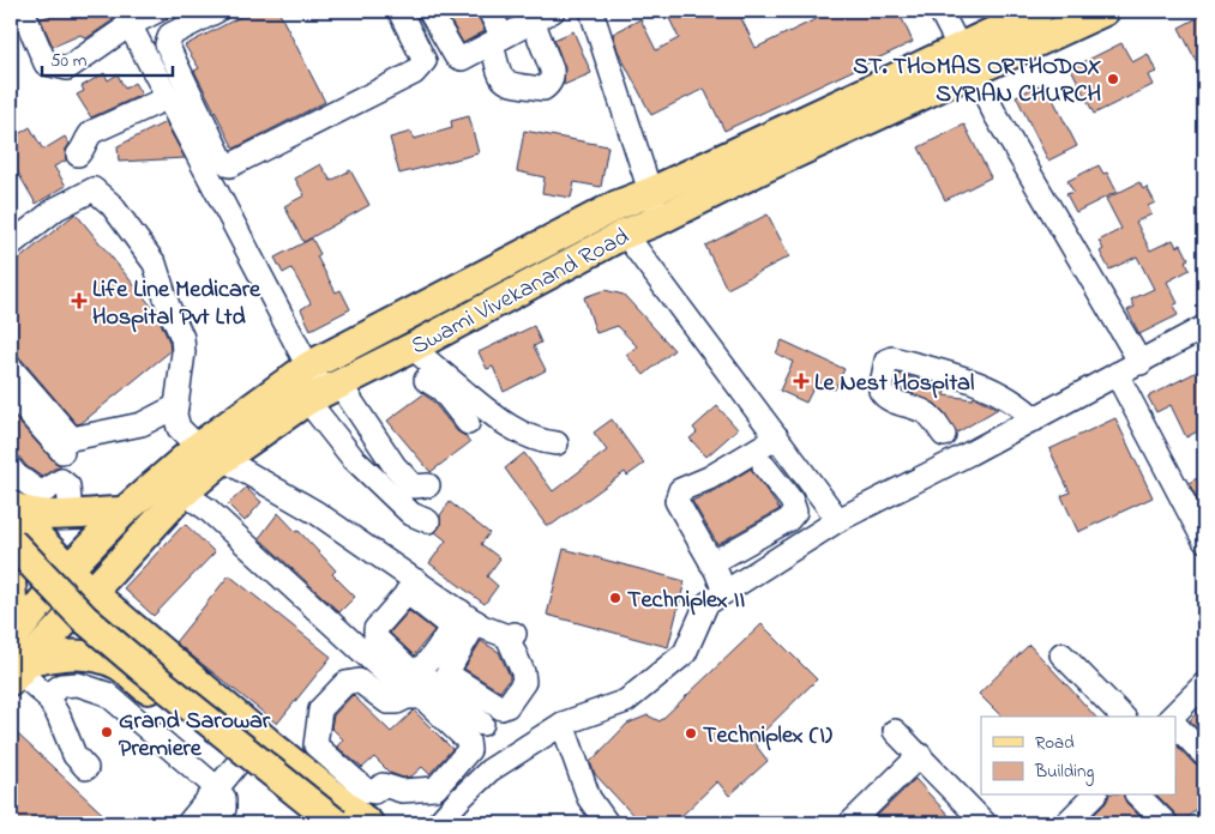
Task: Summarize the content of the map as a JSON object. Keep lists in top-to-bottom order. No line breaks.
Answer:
{"streets":{"main road":["Swami Vivekanand Road"]},"places":{"other":["ST. THOMAS ORTHODOX SYRIAN CHURCH","Techniplex II","Grand Sarowar Premiere","Techniplex (I)"],"health":["Life Line Medicare Hospital Pvt Ltd","Le Nest Hospital"]},"legend":["Road","Building"],"scale_bar":"50 m"}
